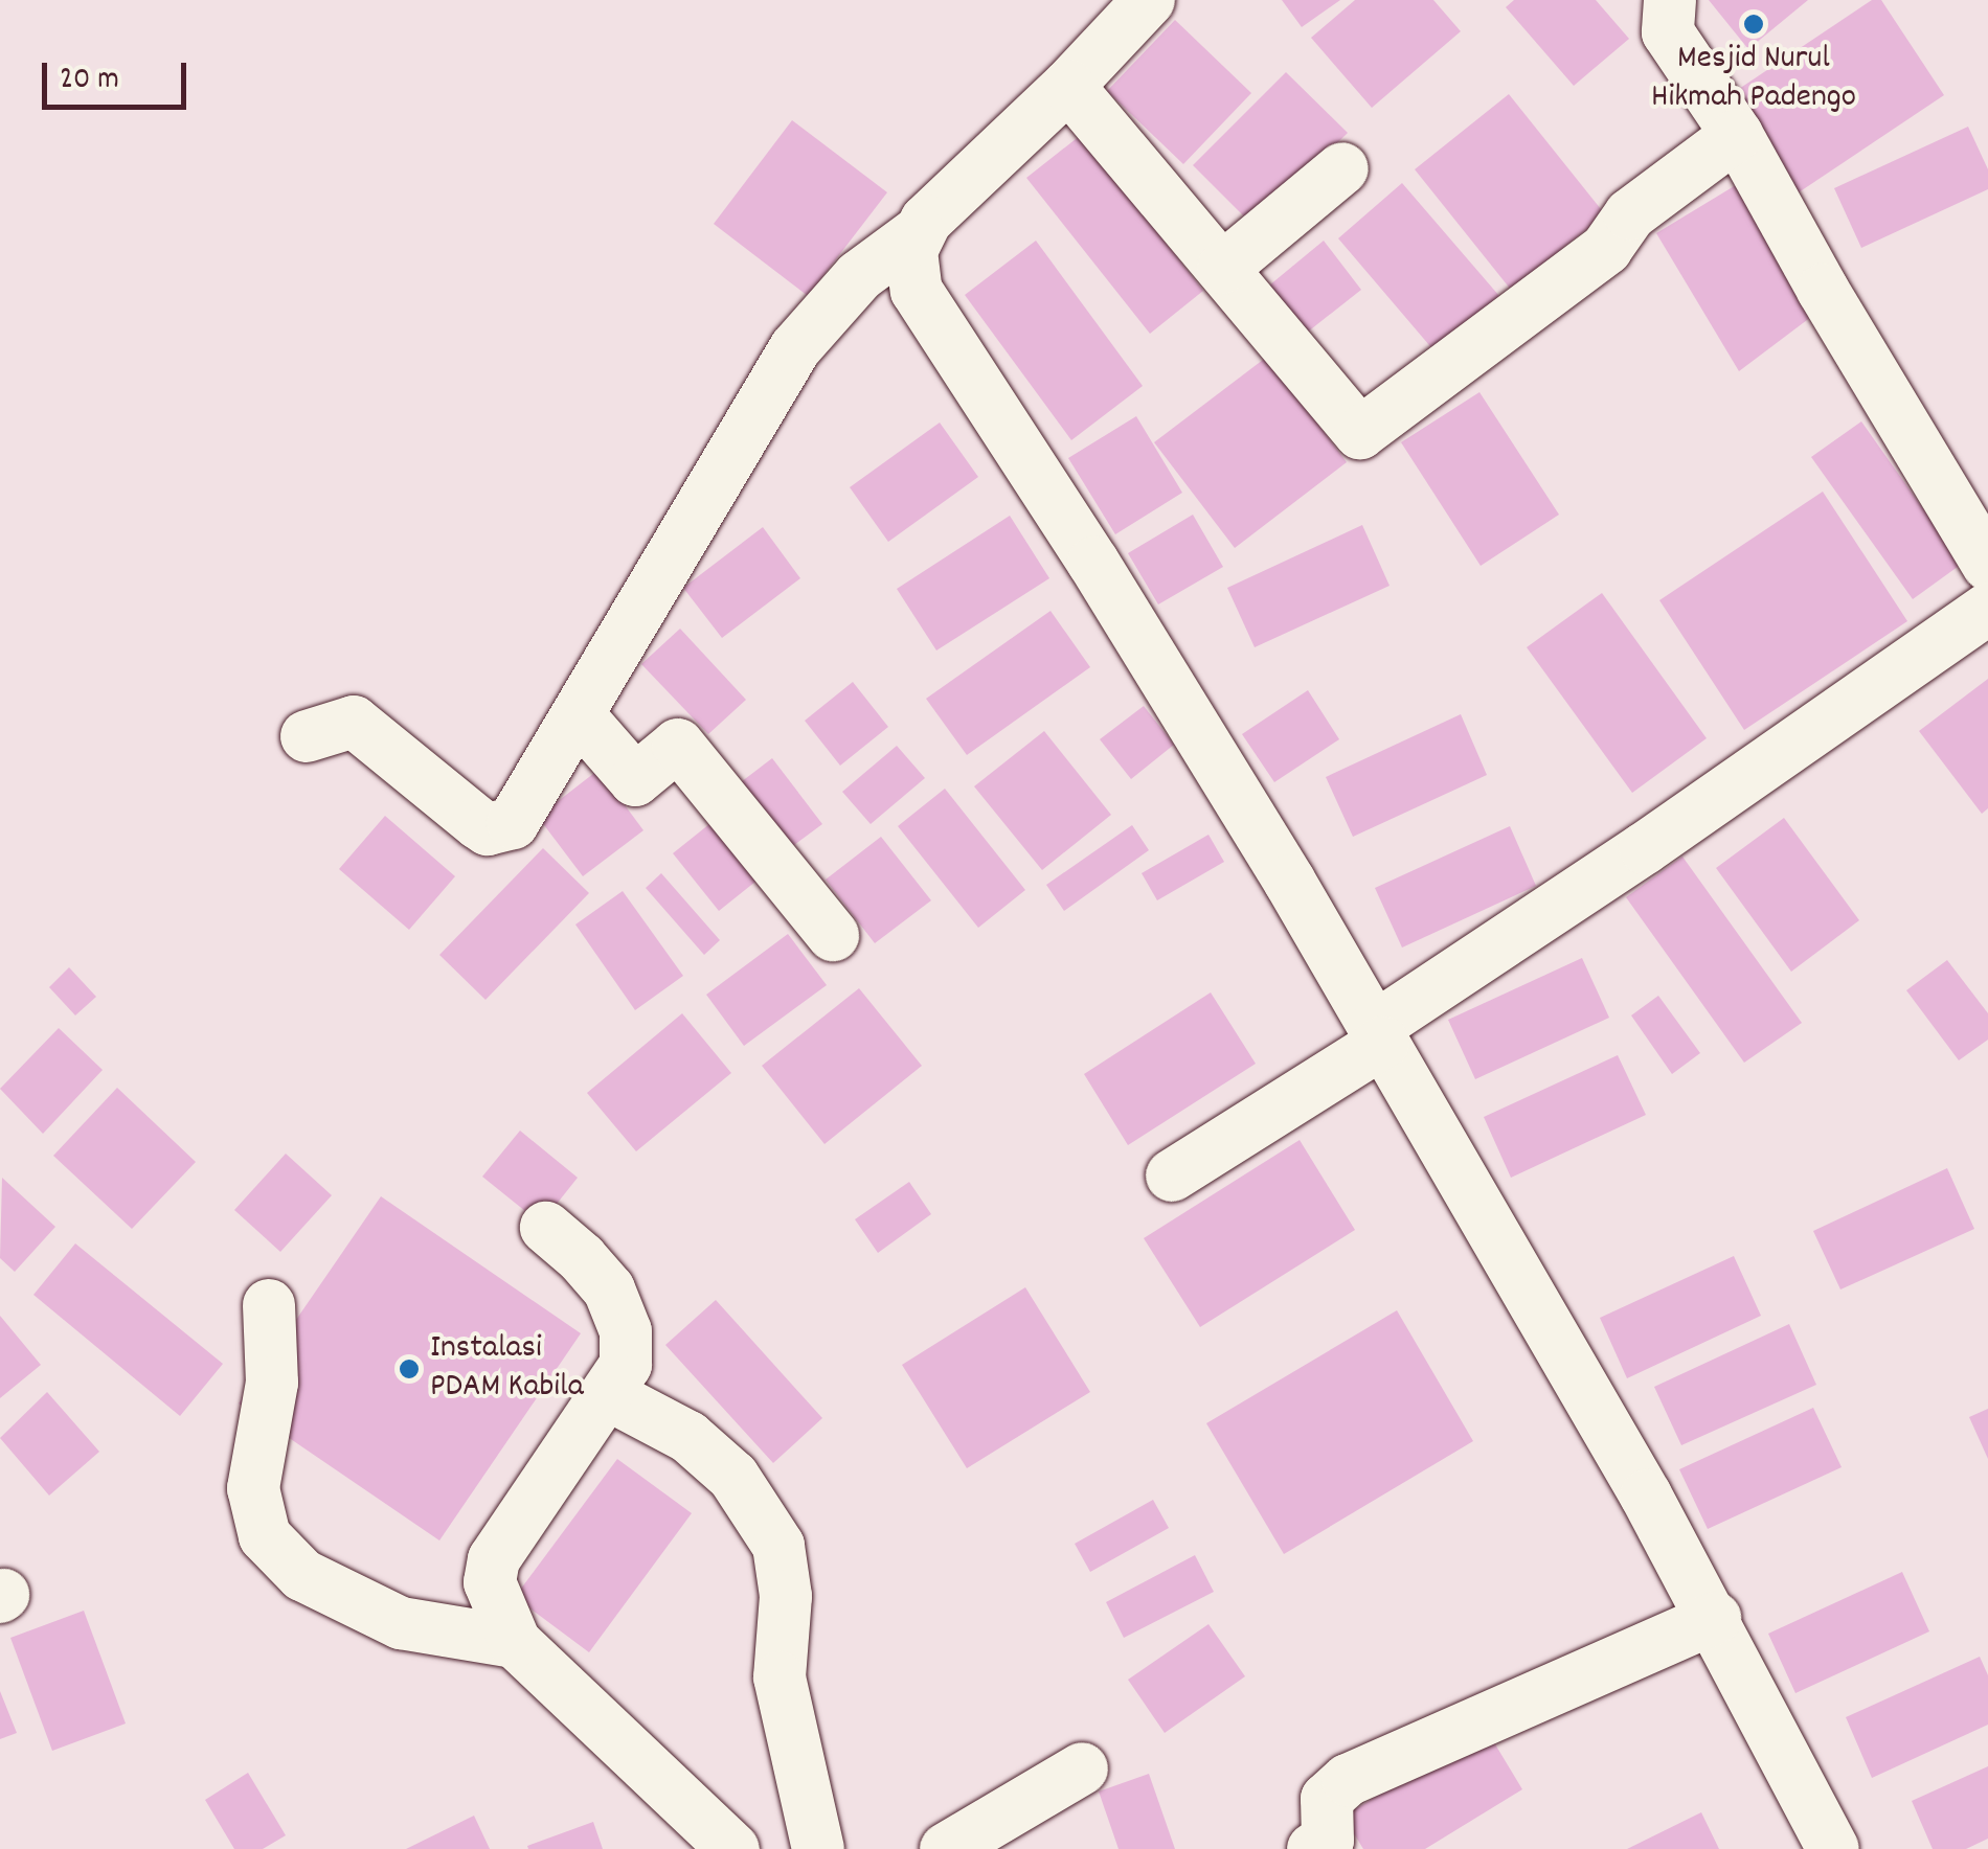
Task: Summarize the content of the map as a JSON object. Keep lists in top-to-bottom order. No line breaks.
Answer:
{"places":["Mesjid Nurul Hikmah Padengo","Instalasi PDAM Kabila"],"scale_bar":"20 m"}
